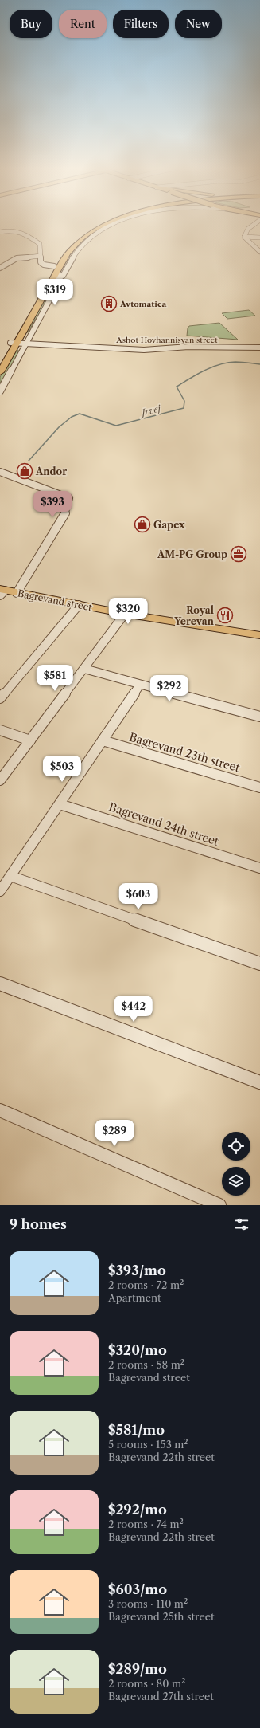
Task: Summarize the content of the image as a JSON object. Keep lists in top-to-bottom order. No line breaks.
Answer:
{"streets":{"main road":["Bagrevand street"],"street":["Ashot Hovhannisyan street","Bagrevand 23th street","Bagrevand 24th street"]},"water":["Jrvej"],"places":{"building":["Avtomatica"],"shop":["Andor","Gapex"],"office":["AM-PG Group"],"restaurant":["Royal Yerevan"]},"page":{"chip":["Buy","Rent","Filters","New"],"price":["$319","$393","$320","$581","$292","$503","$603","$442","$289"],"heading":"9 homes","list":[{"name":"$393/mo","note":"2 rooms · 72 m² · Apartment"},{"name":"$320/mo","note":"2 rooms · 58 m² · Bagrevand street"},{"name":"$581/mo","note":"5 rooms · 153 m² · Bagrevand 22th street"},{"name":"$292/mo","note":"2 rooms · 74 m² · Bagrevand 22th street"},{"name":"$603/mo","note":"3 rooms · 110 m² · Bagrevand 25th street"},{"name":"$289/mo","note":"2 rooms · 80 m² · Bagrevand 27th street"}]}}
